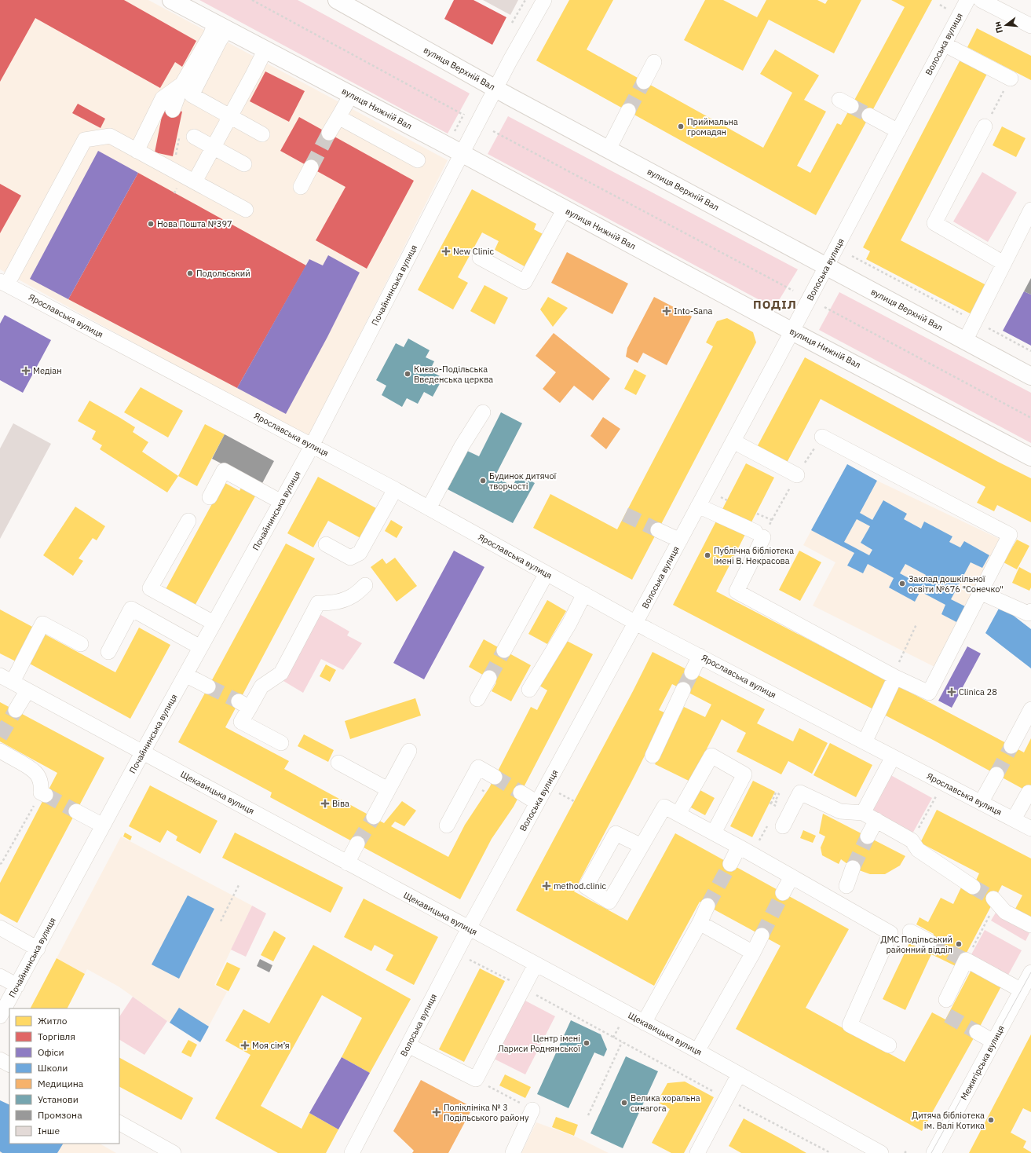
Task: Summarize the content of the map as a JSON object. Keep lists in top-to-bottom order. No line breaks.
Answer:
{"streets":{"main road":["вулиця Верхній Вал","вулиця Нижній Вал"],"street":["Волоська вулиця","Почайнинська вулиця","Ярославська вулиця","Щекавицька вулиця","Межигірська вулиця"]},"crossings":[["Волоська вулиця","вулиця Верхній Вал"],["Волоська вулиця","вулиця Нижній Вал"],["Волоська вулиця","Ярославська вулиця"],["Волоська вулиця","Щекавицька вулиця"],["вулиця Верхній Вал","Почайнинська вулиця"],["вулиця Нижній Вал","Почайнинська вулиця"],["Почайнинська вулиця","Ярославська вулиця"],["Почайнинська вулиця","Щекавицька вулиця"]],"districts":["ПОДІЛ"],"places":{"other":["Приймальна громадян","Нова Пошта №397","Подольський","Києво-Подільська Введенська церква","Будинок дитячої творчості","Публічна бібліотека імені В. Некрасова","Заклад дошкільної освіти №676 \"Сонечко\"","ДМС Подільський районний відділ","Центр імені Лариси Роднянської","Велика хоральна синагога","Дитяча бібліотека ім. Валі Котика"],"health":["New Clinic","Into-Sana","Медіан","Clinica 28","Віва","method.clinic","Моя сім’я","Поліклініка № 3 Подільського району"]},"legend":["Житло","Торгівля","Офіси","Школи","Медицина","Установи","Промзона","Інше"],"north":"left"}
